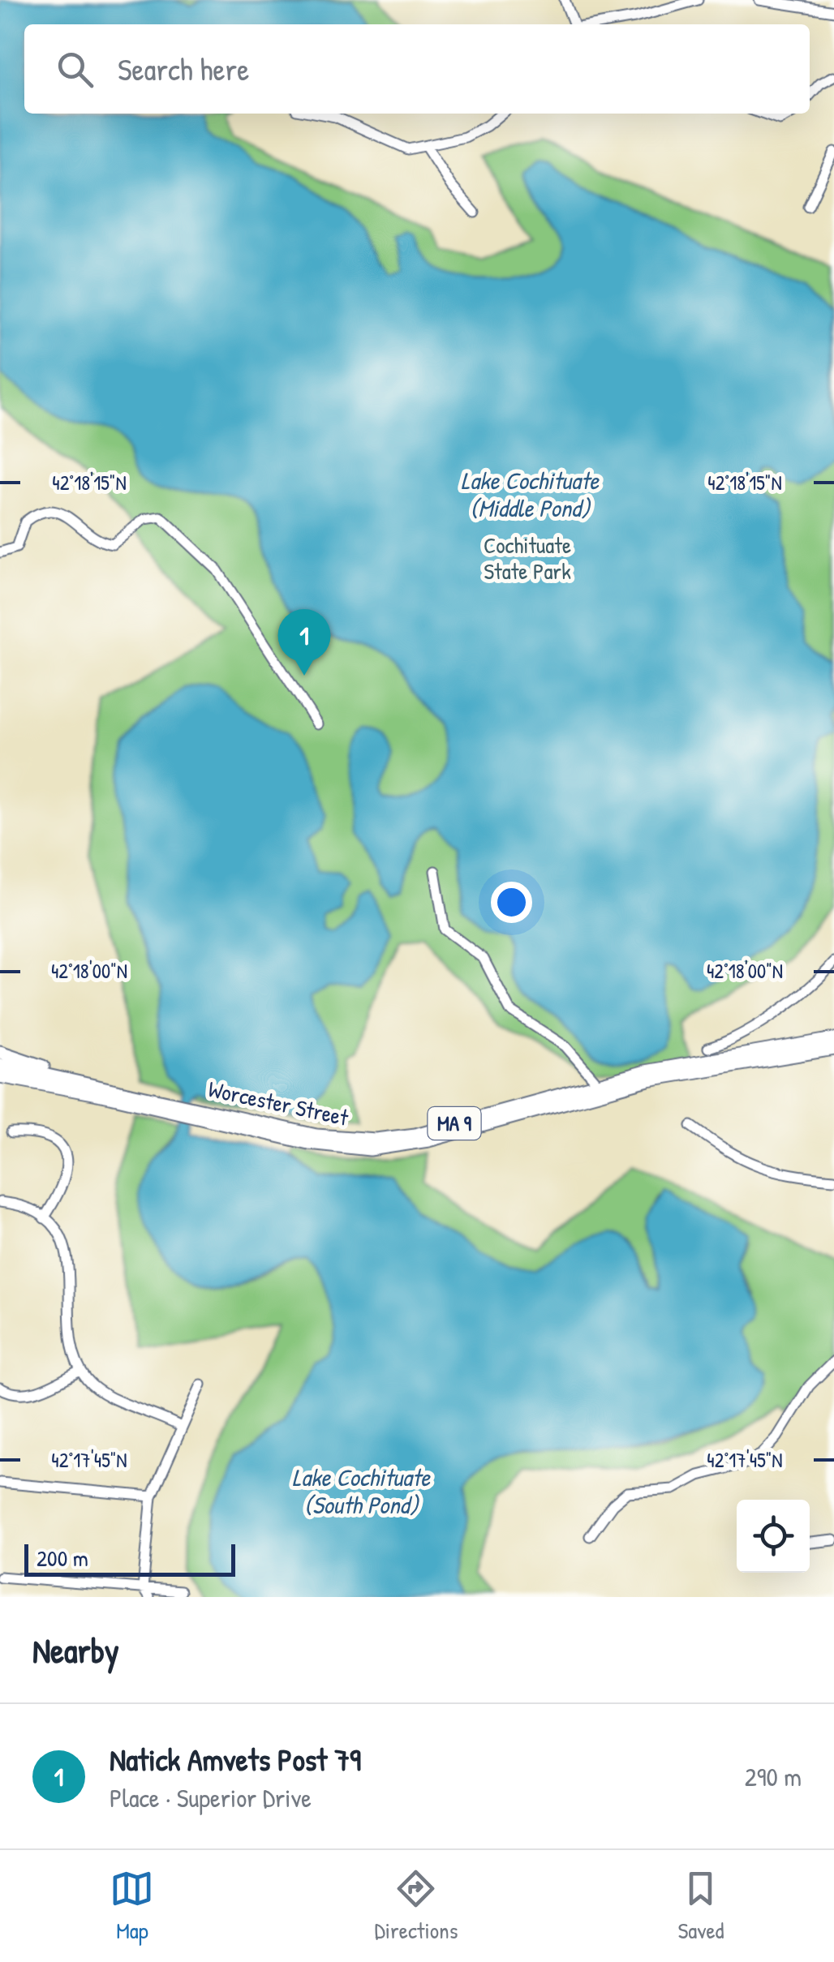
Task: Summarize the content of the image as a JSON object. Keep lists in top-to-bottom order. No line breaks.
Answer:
{"streets":{"highway":["Worcester Street","MA 9"]},"water":["Lake Cochituate (Middle Pond)","Lake Cochituate (South Pond)"],"parks":["Cochituate State Park"],"scale_bar":"200 m","page":{"search":"Search here","pins":"1","scale":"200 m","heading":"Nearby","list":[{"mark":"1","name":"Natick Amvets Post 79","note":"Place · Superior Drive","value":"290 m"}],"nav":["Map","Directions","Saved"]},"coordinates":["42°18'15\"N","42°18'00\"N","42°17'45\"N"]}
